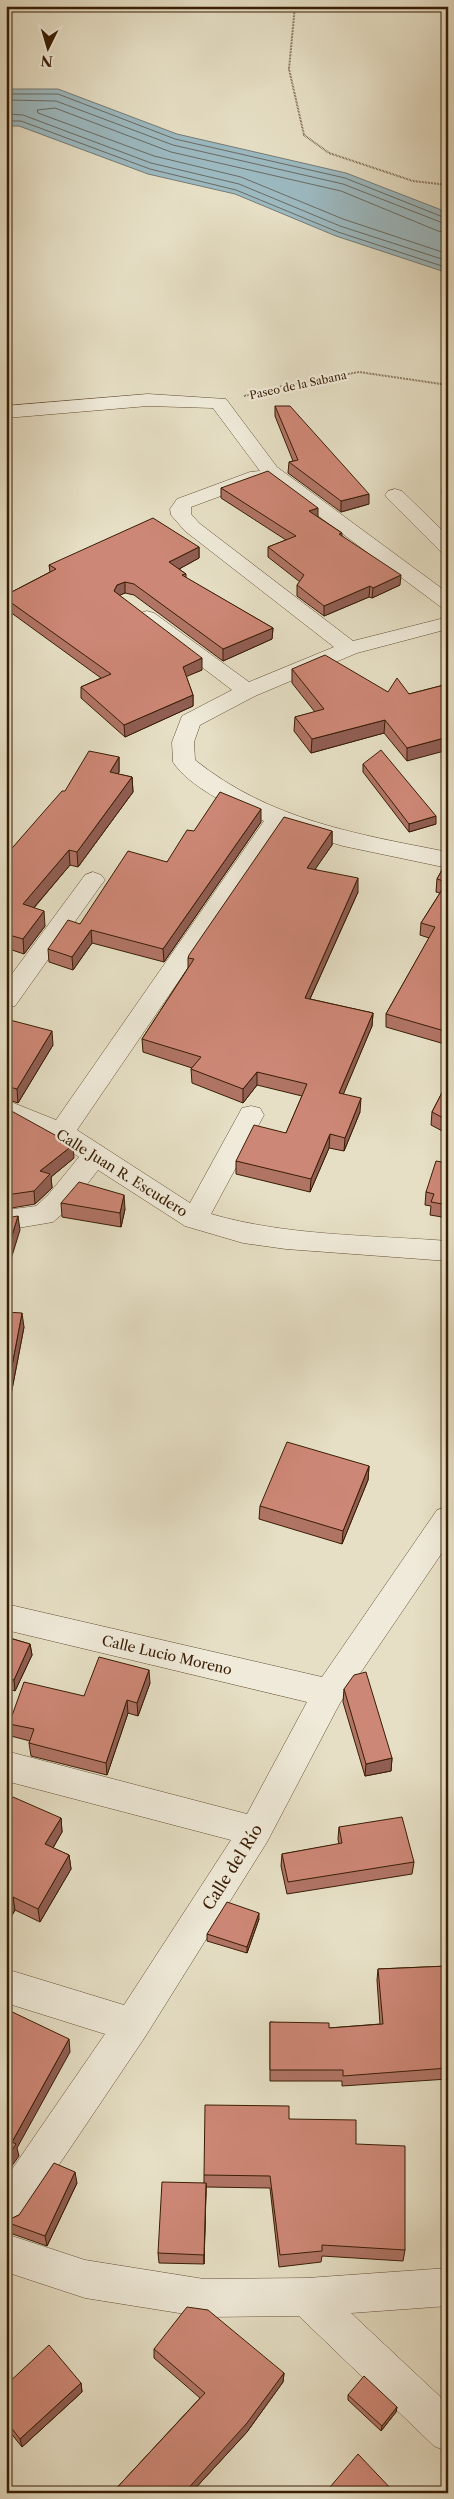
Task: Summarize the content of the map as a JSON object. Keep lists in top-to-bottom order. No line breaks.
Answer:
{"streets":{"street":["Calle Juan R. Escudero","Calle Lucio Moreno","Calle del Río"],"path":["Paseo de la Sabana"]},"crossings":[["Calle Lucio Moreno","Calle del Río"]],"north":"bottom"}
